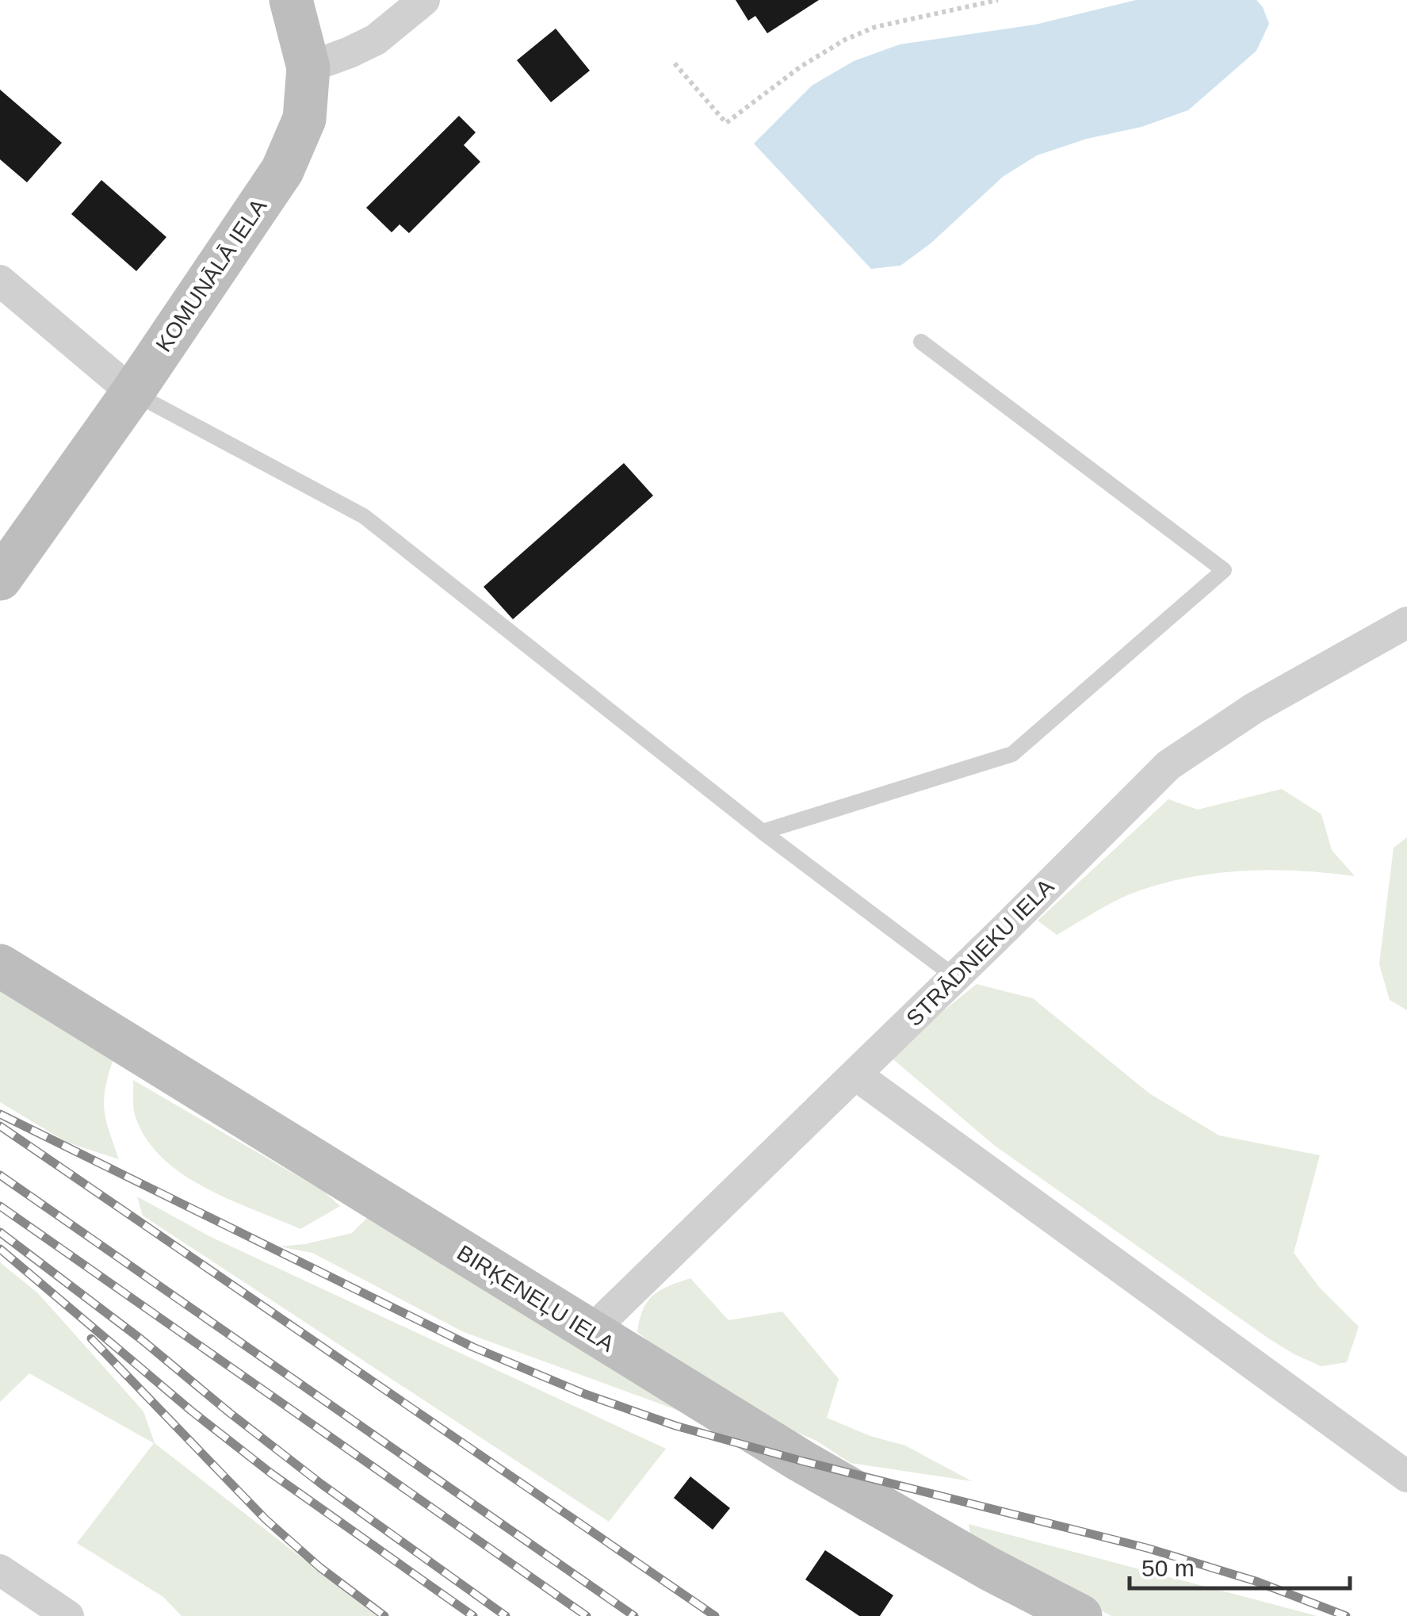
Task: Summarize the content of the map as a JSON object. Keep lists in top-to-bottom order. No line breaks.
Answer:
{"streets":{"main road":["KOMUNĀLĀ IELA","BIRĶENEĻU IELA"],"street":["STRĀDNIEKU IELA"]},"crossings":[["STRĀDNIEKU IELA","BIRĶENEĻU IELA"]],"scale_bar":"50 m"}
